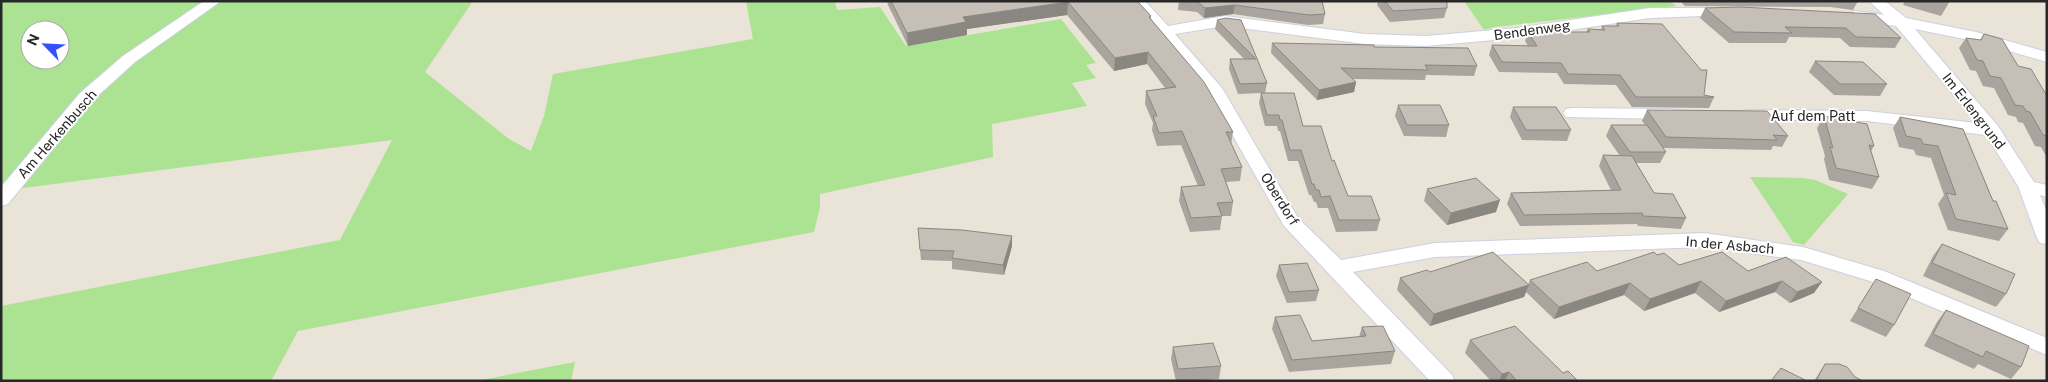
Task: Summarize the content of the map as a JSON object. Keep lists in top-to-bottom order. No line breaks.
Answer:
{"streets":{"street":["Bendenweg","Im Erlengrund","Auf dem Patt","Am Herkenbusch","Oberdorf","In der Asbach"]},"crossings":[["Bendenweg","Oberdorf"],["Im Erlengrund","Auf dem Patt"],["Oberdorf","In der Asbach"]],"north":"top left"}
